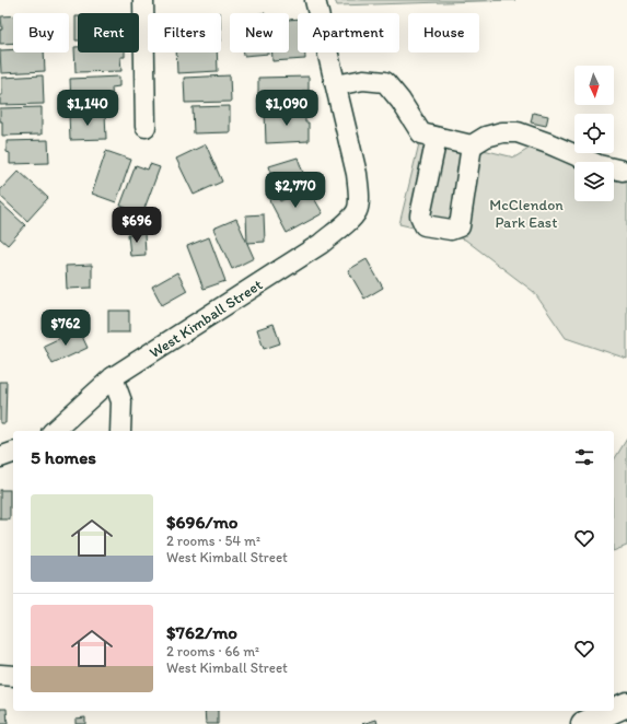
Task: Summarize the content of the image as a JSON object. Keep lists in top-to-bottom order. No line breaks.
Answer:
{"streets":{"street":["West Kimball Street"]},"parks":["McClendon Park East"],"north":"bottom","page":{"chip":["Buy","Rent","Filters","New","Apartment","House"],"price":["$1,140","$1,090","$2,770","$696","$762"],"heading":"5 homes","list":[{"name":"$696/mo","note":"2 rooms · 54 m² · West Kimball Street"},{"name":"$762/mo","note":"2 rooms · 66 m² · West Kimball Street"}]}}
